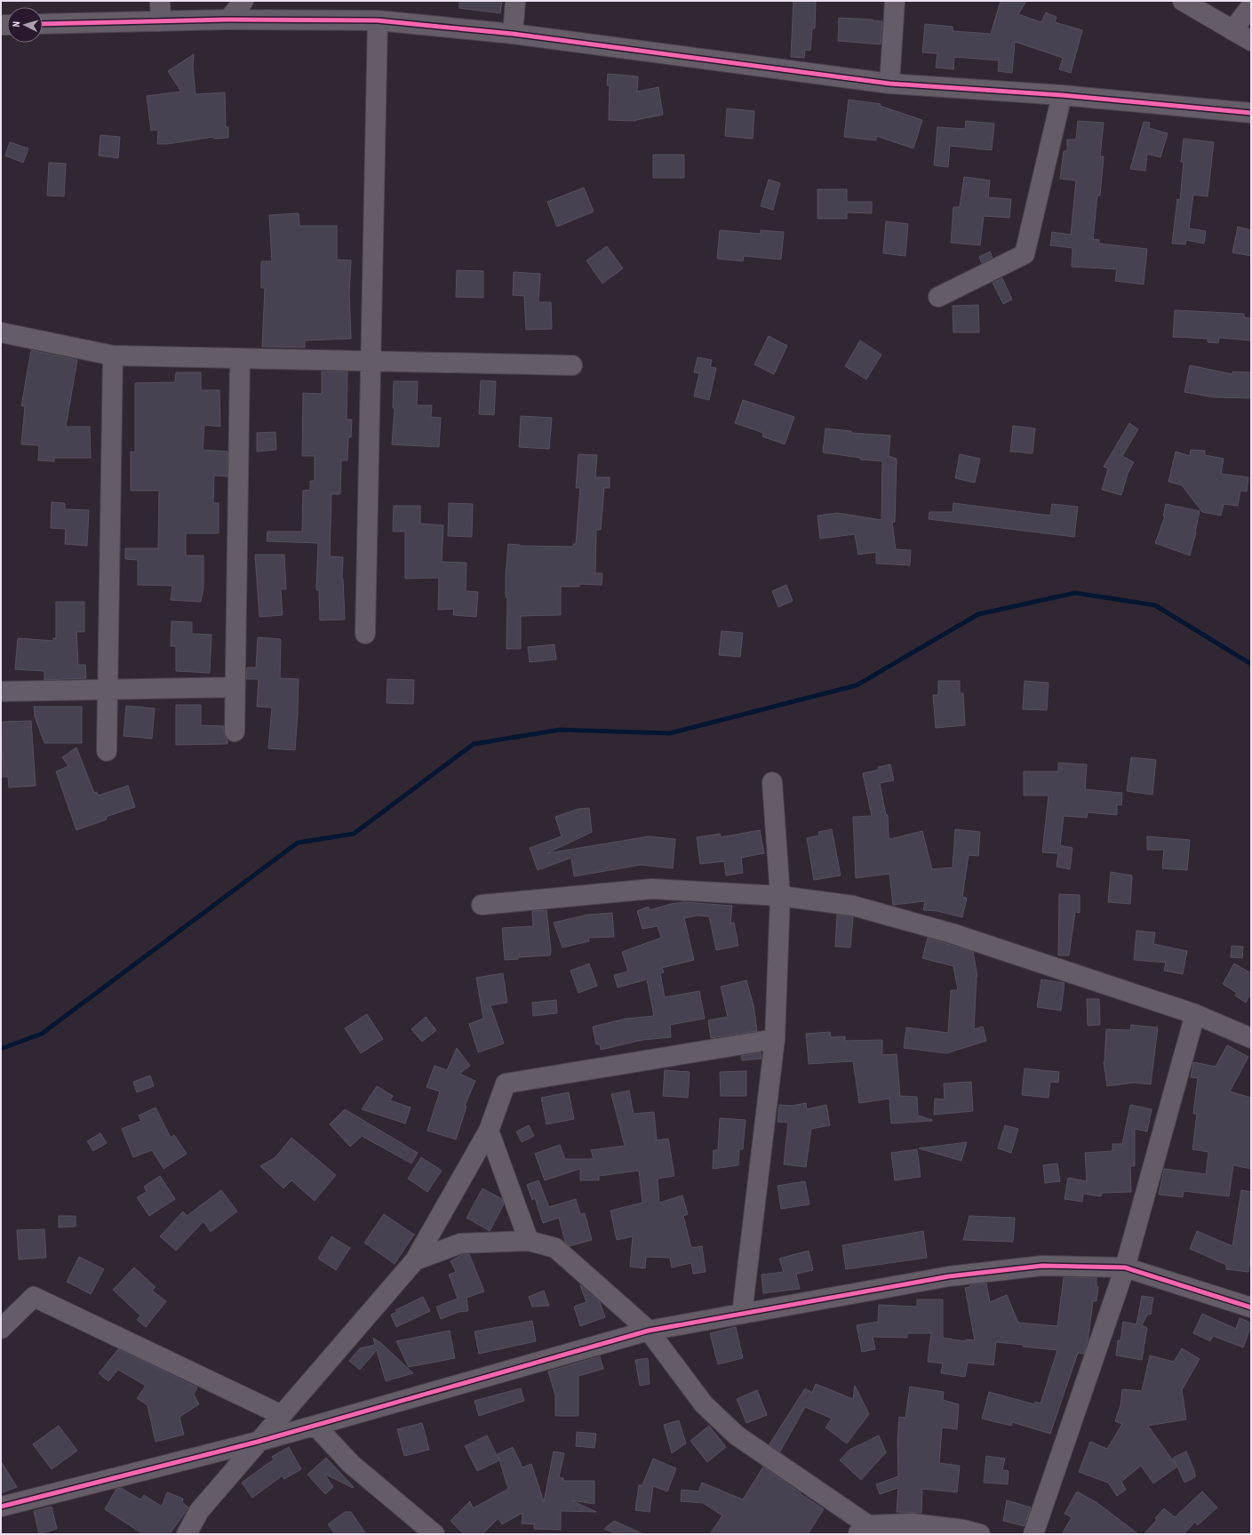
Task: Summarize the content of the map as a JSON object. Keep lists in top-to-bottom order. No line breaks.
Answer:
{"north":"left"}
